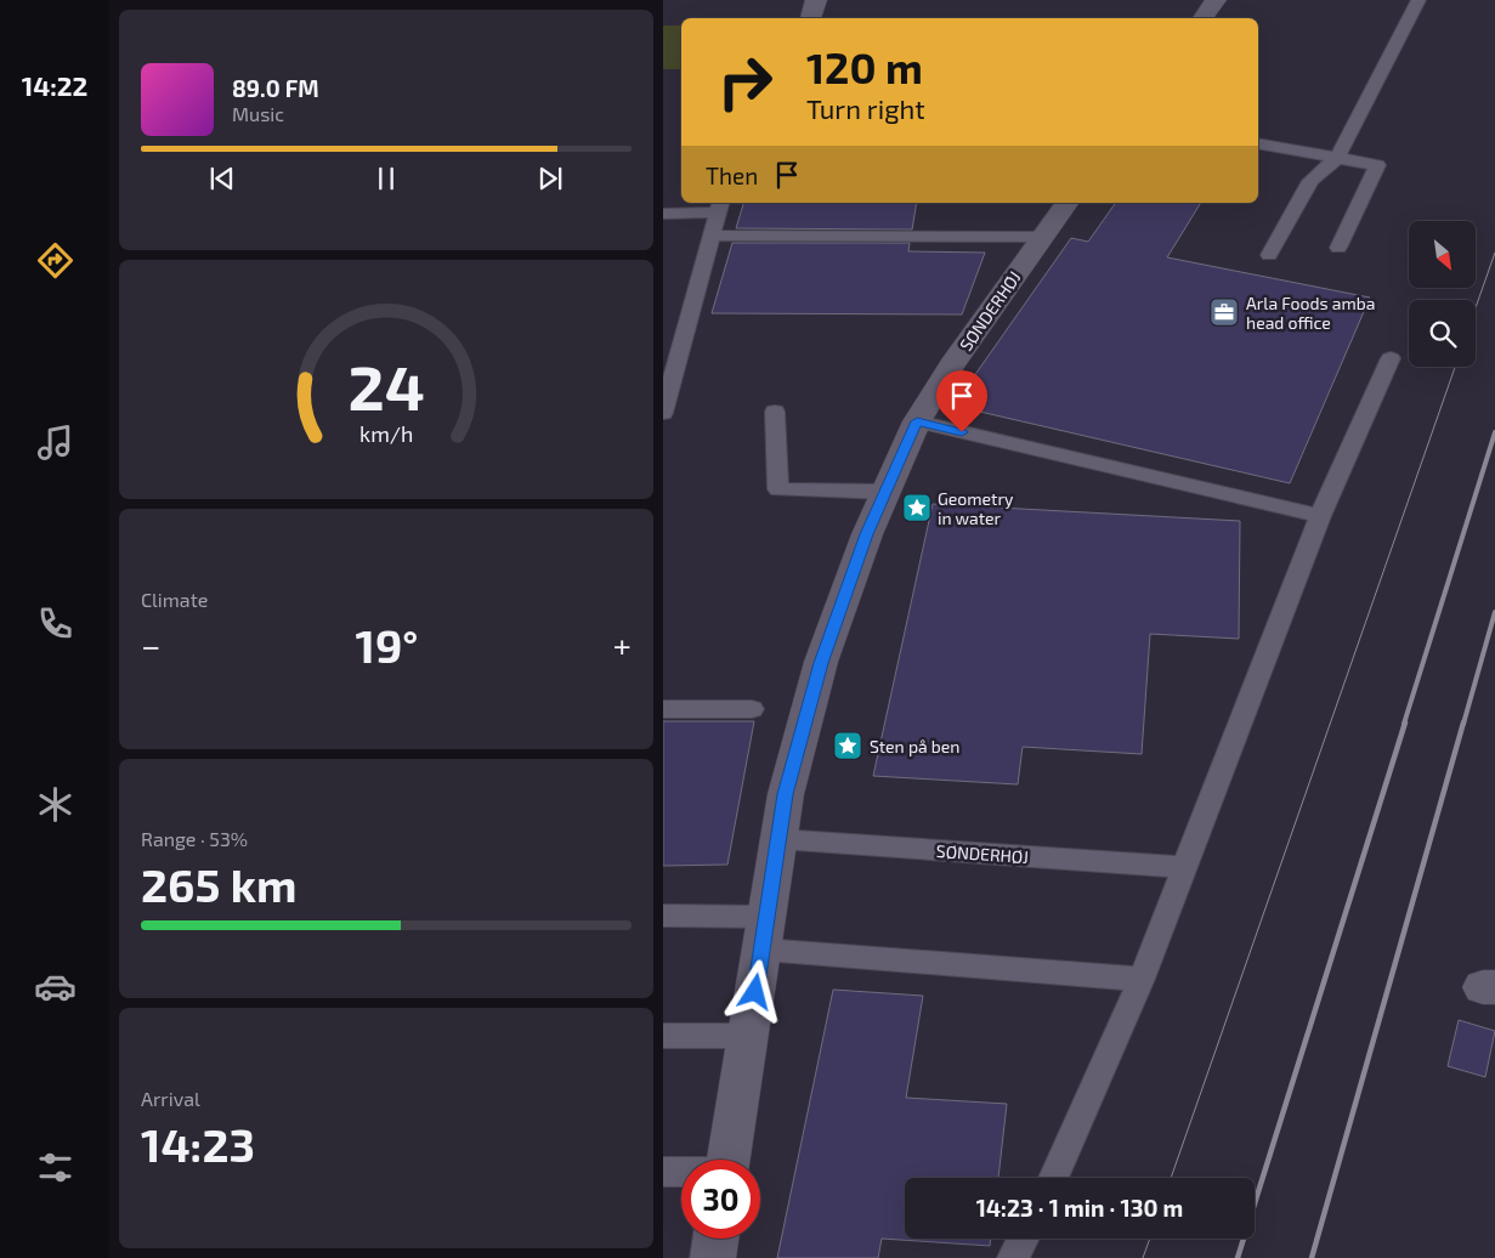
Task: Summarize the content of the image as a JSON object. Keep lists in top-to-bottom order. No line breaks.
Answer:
{"streets":{"street":["SØNDERHØJ"]},"places":{"office":["Arla Foods amba head office"],"place":["Geometry in water","Sten på ben"]},"north":"bottom right","page":{"tabs":"14:22","turn":["120 m","Turn right"],"song":["89.0 FM","Music"],"then":"Then","tile":["Climate",["Range · 53%","265 km"],["Arrival","14:23"]],"heat":["−","19°","+"],"limit":"30","trip":"14:23 · 1 min · 130 m","gauge":["24","km/h"]}}
